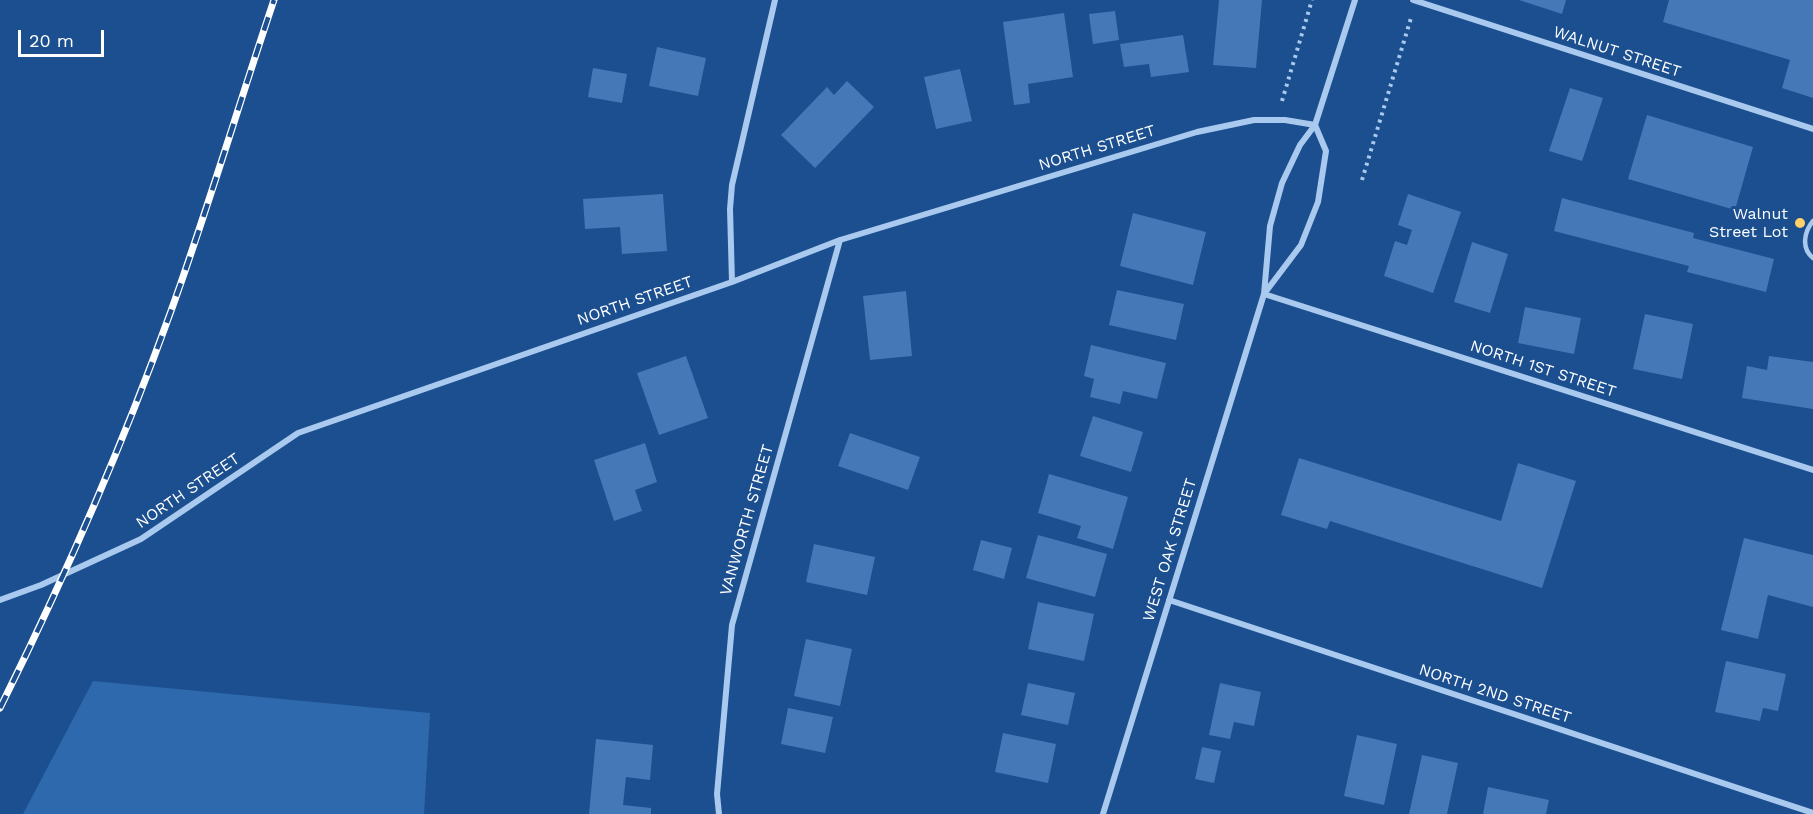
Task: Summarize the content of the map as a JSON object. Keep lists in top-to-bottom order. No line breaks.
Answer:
{"streets":{"street":["WALNUT STREET","NORTH STREET","NORTH 1ST STREET","VANWORTH STREET","WEST OAK STREET","NORTH 2ND STREET"]},"crossings":[["NORTH STREET","VANWORTH STREET"],["NORTH STREET","WEST OAK STREET"],["NORTH 1ST STREET","WEST OAK STREET"],["WEST OAK STREET","NORTH 2ND STREET"]],"places":["Walnut Street Lot"],"scale_bar":"20 m"}
